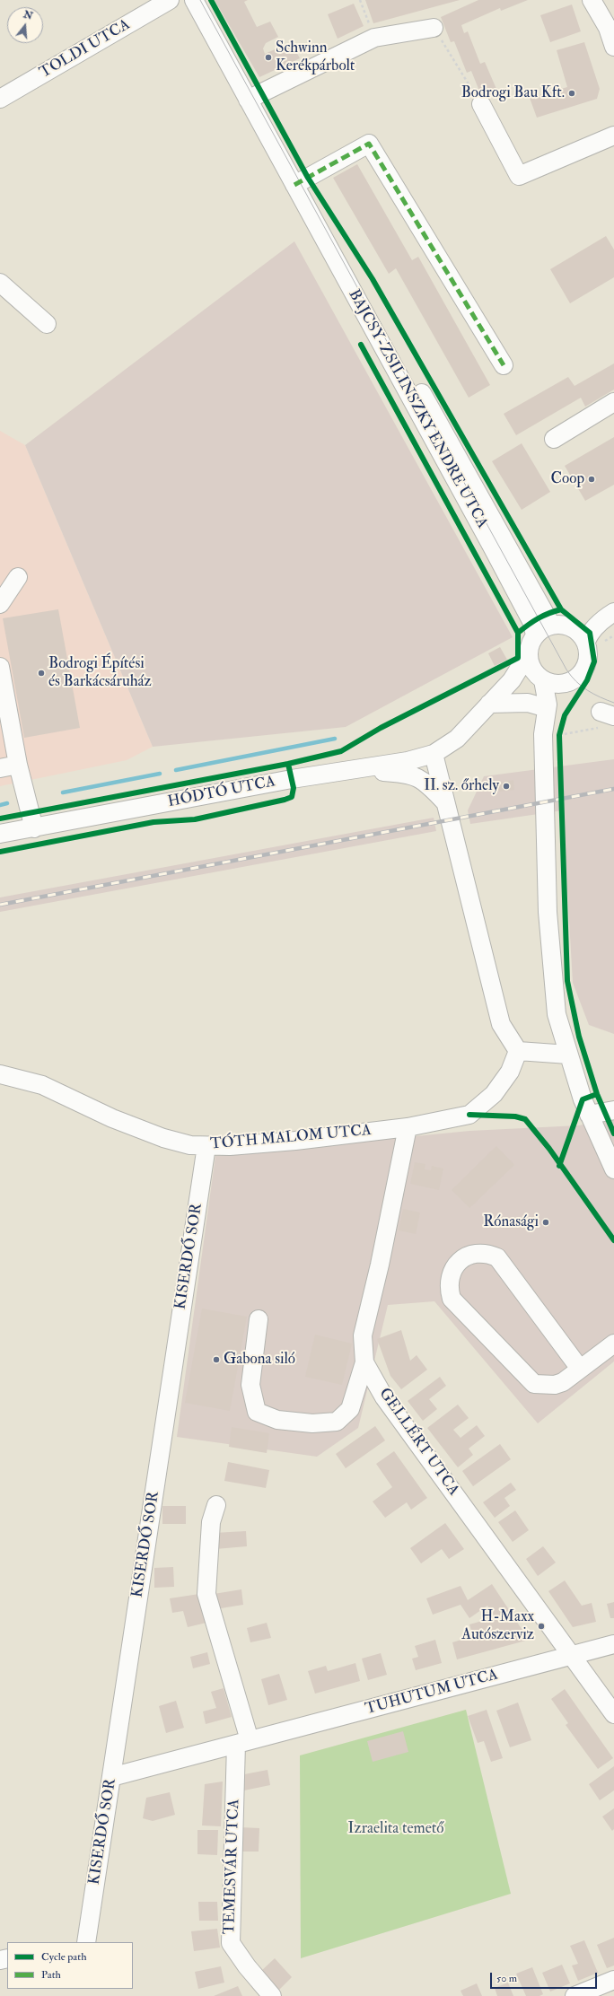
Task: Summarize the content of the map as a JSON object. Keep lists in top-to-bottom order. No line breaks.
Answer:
{"streets":{"street":["TOLDI UTCA","BAJCSY-ZSILINSZKY ENDRE UTCA","HÓDTÓ UTCA","TÓTH MALOM UTCA","KISERDŐ SOR","GELLÉRT UTCA","TUHUTUM UTCA","TEMESVÁR UTCA"]},"crossings":[["BAJCSY-ZSILINSZKY ENDRE UTCA","HÓDTÓ UTCA"],["TÓTH MALOM UTCA","KISERDŐ SOR"],["TÓTH MALOM UTCA","GELLÉRT UTCA"],["KISERDŐ SOR","TUHUTUM UTCA"],["GELLÉRT UTCA","TUHUTUM UTCA"],["TUHUTUM UTCA","TEMESVÁR UTCA"]],"parks":["Izraelita temető"],"places":["Schwinn Kerékpárbolt","Bodrogi Bau Kft.","Coop","Bodrogi Építési és Barkácsáruház","II. sz. őrhely","Rónasági","Gabona siló","H-Maxx Autószerviz"],"legend":["Cycle path","Path"],"scale_bar":"50 m","north":"top"}
